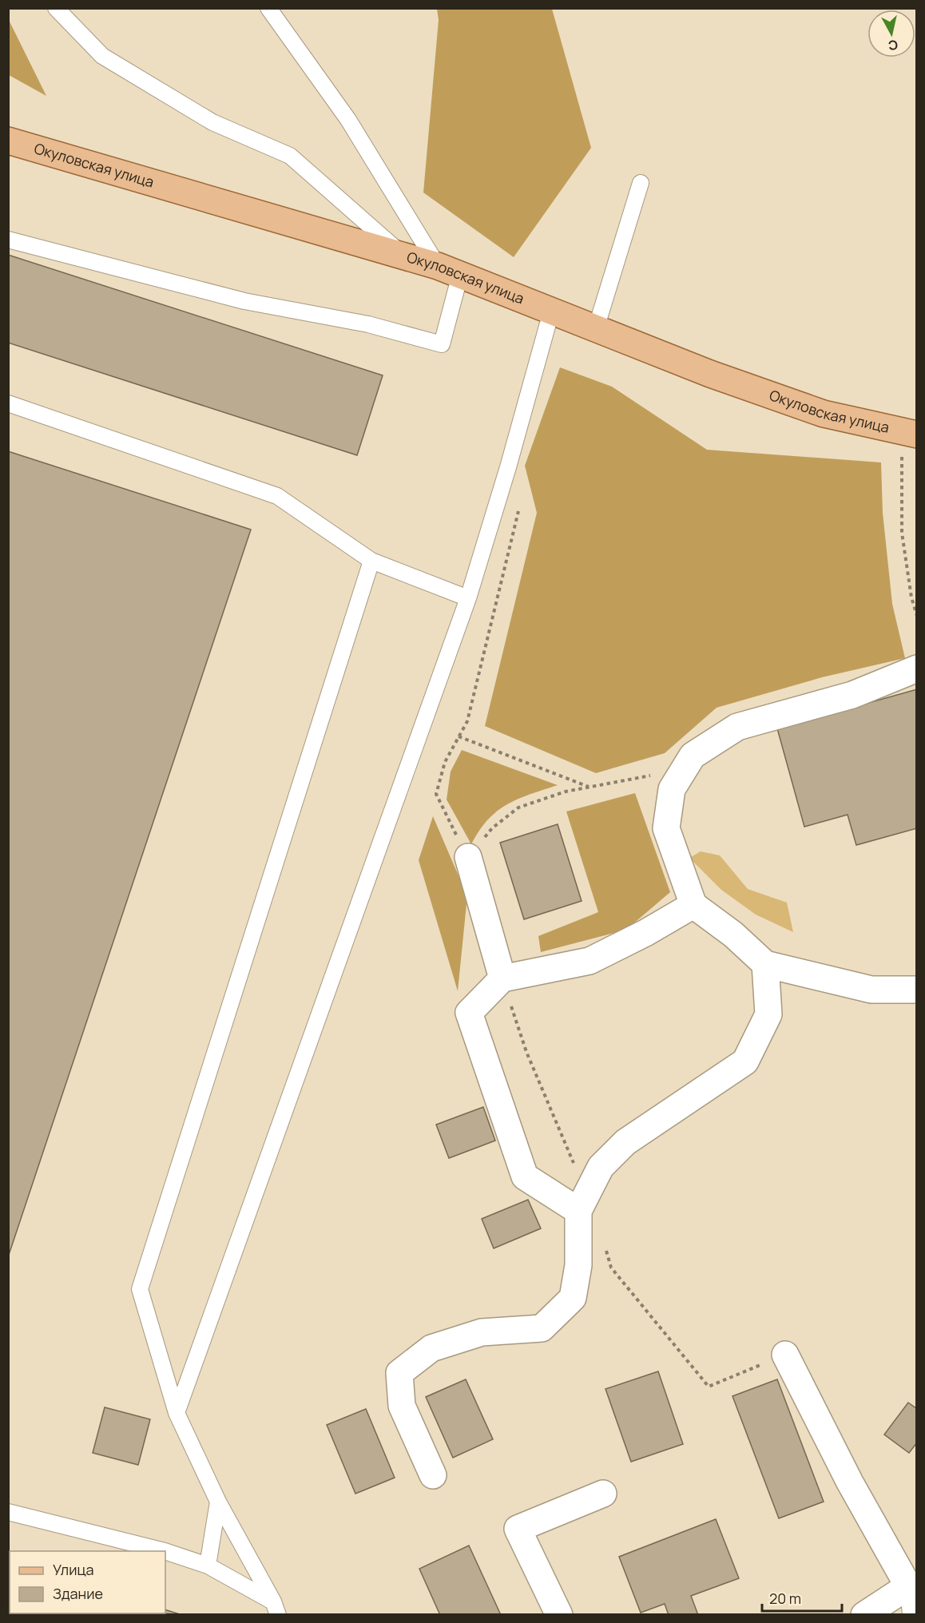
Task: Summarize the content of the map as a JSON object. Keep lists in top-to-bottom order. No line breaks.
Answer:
{"streets":{"main road":["Окуловская улица"]},"legend":["Улица","Здание"],"scale_bar":"20 m","north":"bottom"}
